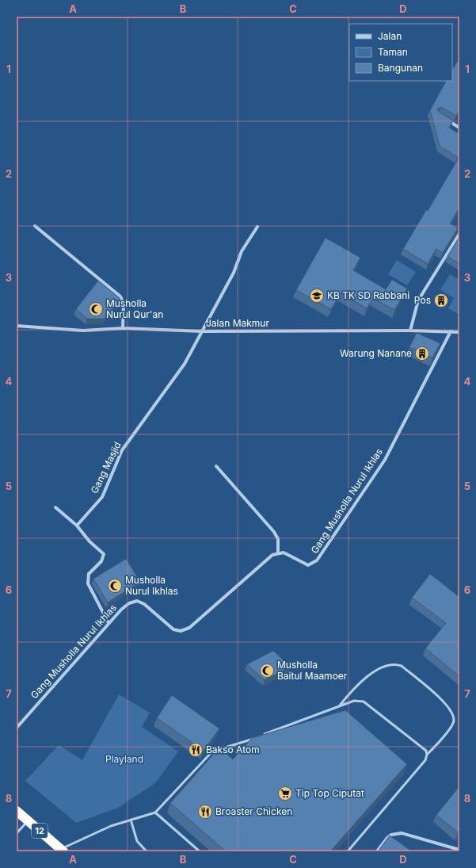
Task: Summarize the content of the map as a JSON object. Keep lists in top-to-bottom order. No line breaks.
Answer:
{"streets":{"highway":["12"],"street":["Jalan Makmur","Gang Masjid","Gang Musholla Nurul Ikhlas"]},"crossings":[["Jalan Makmur","Gang Masjid"],["Jalan Makmur","Gang Musholla Nurul Ikhlas"]],"parks":["Playland"],"places":{"school or university":["KB TK SD Rabbani"],"building":["Pos","Warung Nanane"],"mosque":["Musholla Nurul Qur'an","Musholla Nurul Ikhlas","Musholla Baitul Maamoer"],"restaurant":["Bakso Atom","Broaster Chicken"],"supermarket":["Tip Top Ciputat"]},"legend":["Jalan","Taman","Bangunan"],"grid":{"columns":["A","B","C","D"],"rows":["1","2","3","4","5","6","7","8"]}}
